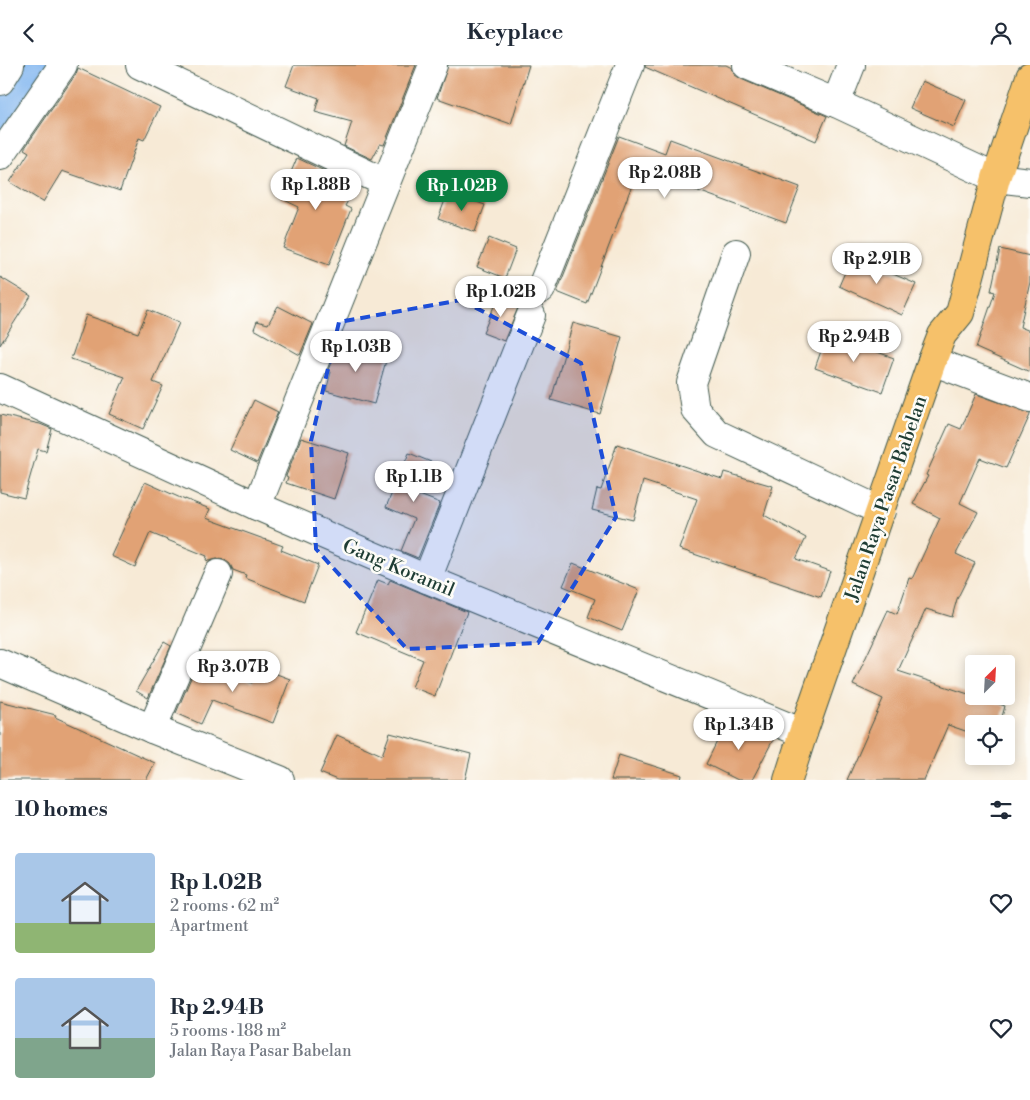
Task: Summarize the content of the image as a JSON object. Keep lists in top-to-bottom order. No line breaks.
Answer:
{"streets":{"main road":["Jalan Raya Pasar Babelan"],"street":["Gang Koramil"]},"crossings":[["Jalan Raya Pasar Babelan","Gang Koramil"]],"north":"top right","page":{"header":"Keyplace","price":["Rp 2.08B","Rp 1.88B","Rp 1.02B","Rp 2.91B","Rp 1.02B","Rp 2.94B","Rp 1.03B","Rp 1.1B","Rp 3.07B","Rp 1.34B"],"heading":"10 homes","list":[{"name":"Rp 1.02B","note":"2 rooms · 62 m² · Apartment"},{"name":"Rp 2.94B","note":"5 rooms · 188 m² · Jalan Raya Pasar Babelan"}]}}
